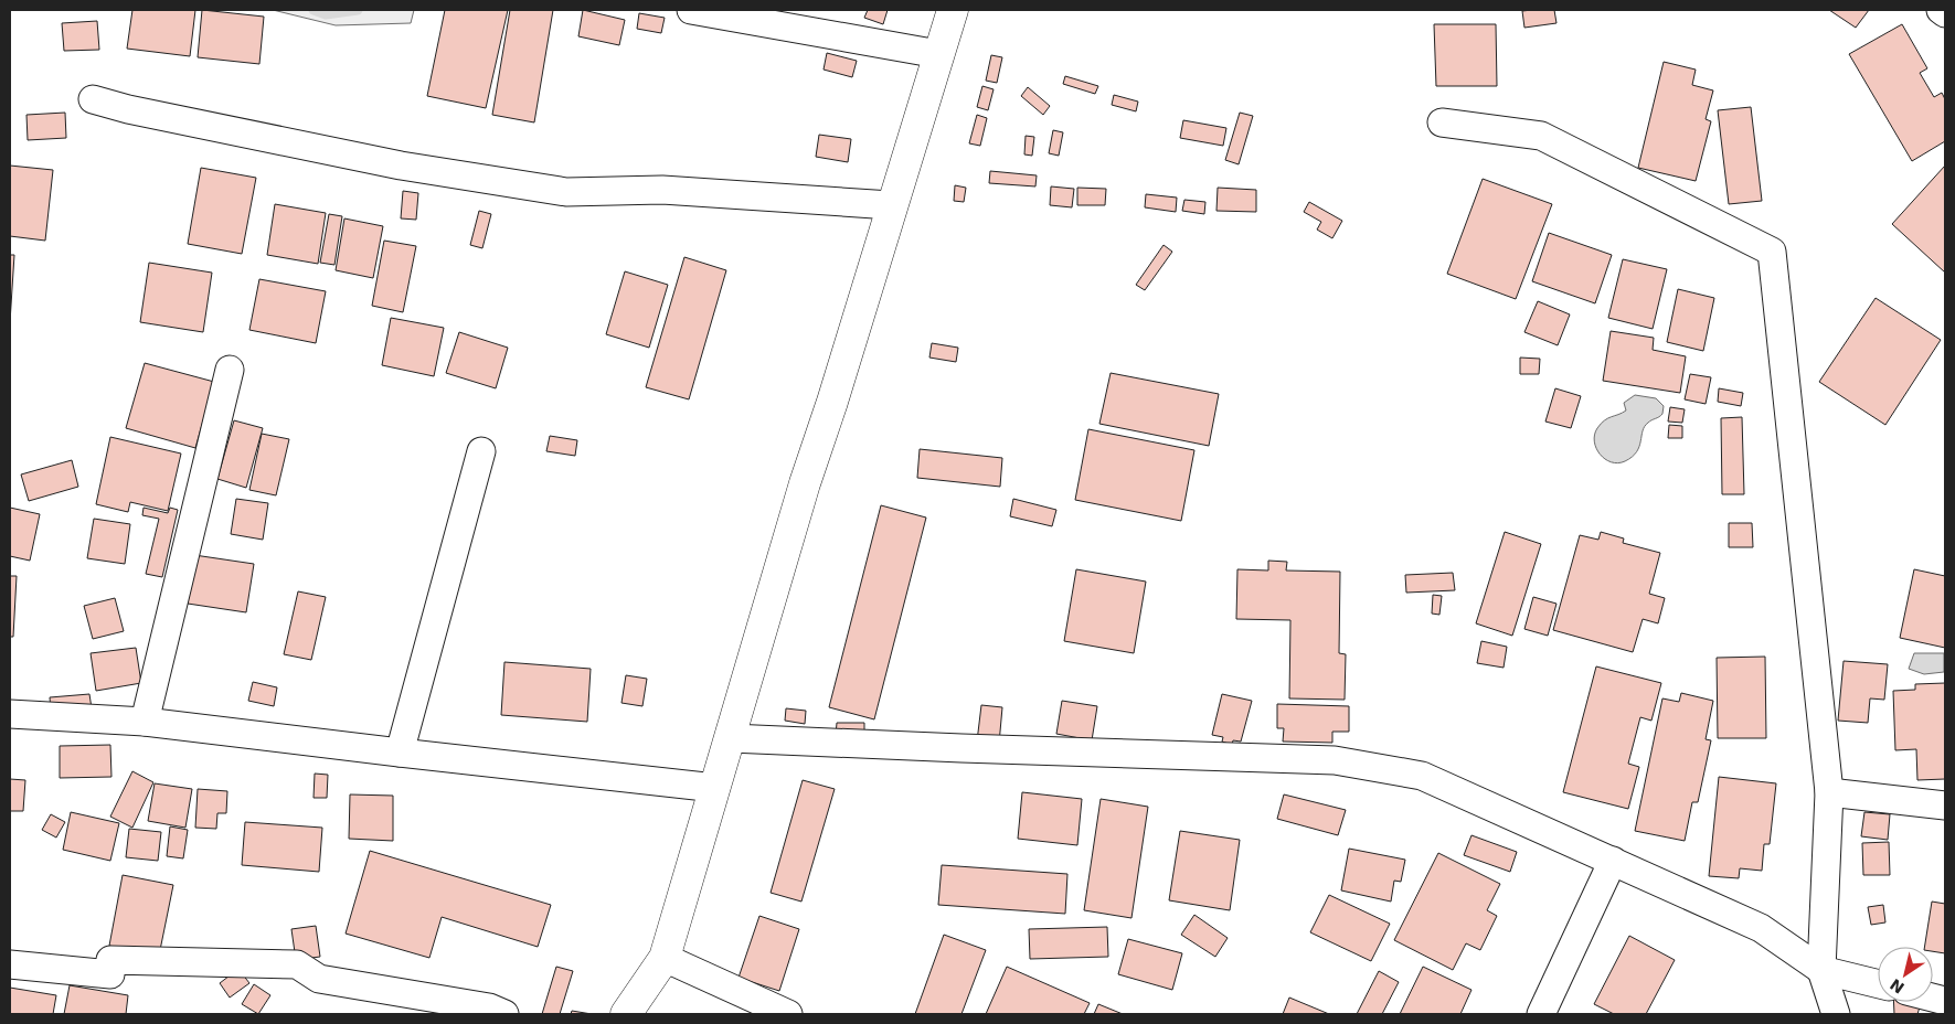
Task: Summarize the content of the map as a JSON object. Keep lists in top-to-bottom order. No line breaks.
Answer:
{"north":"bottom left"}
